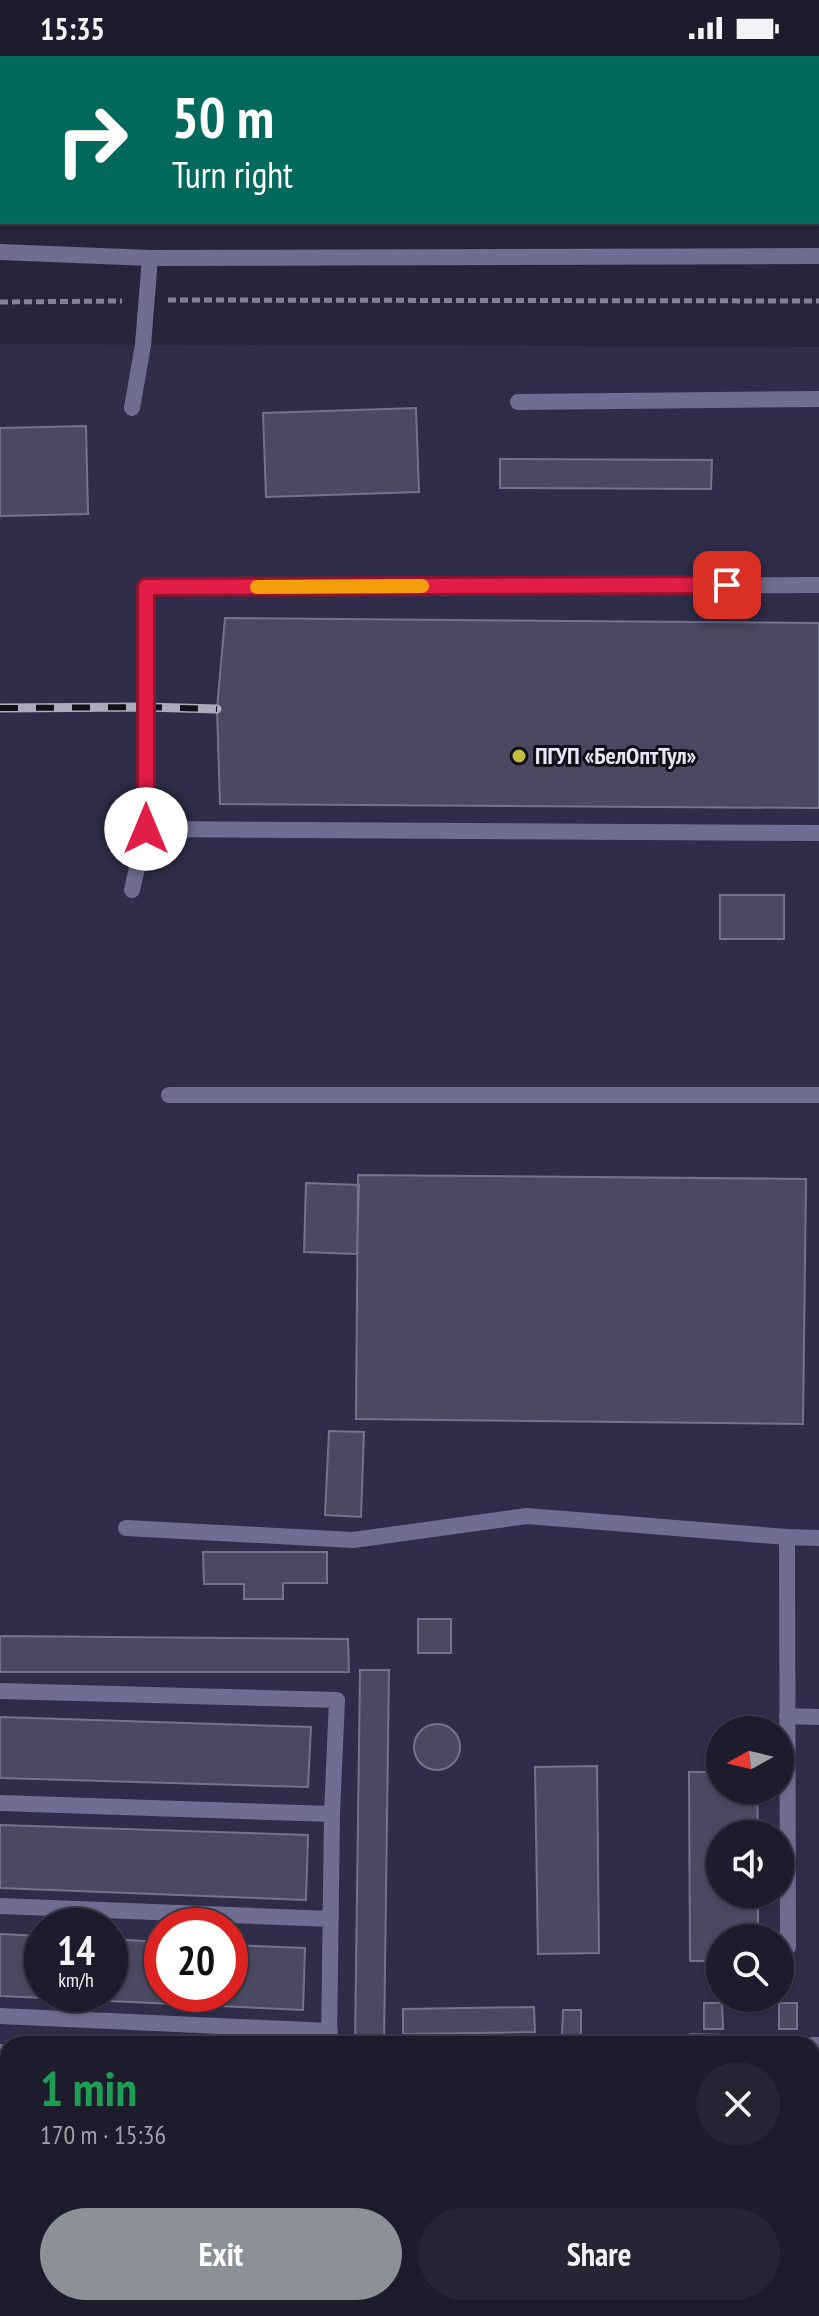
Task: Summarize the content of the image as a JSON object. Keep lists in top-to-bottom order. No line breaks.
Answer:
{"places":["ПГУП «БелОптТул»"],"north":"left","page":{"status":"15:35","turn":["50 m","Turn right"],"speed":"14 km/h","limit":"20","heading":["1 min","170 m · 15:36"],"buttons":["Exit","Share"]}}
